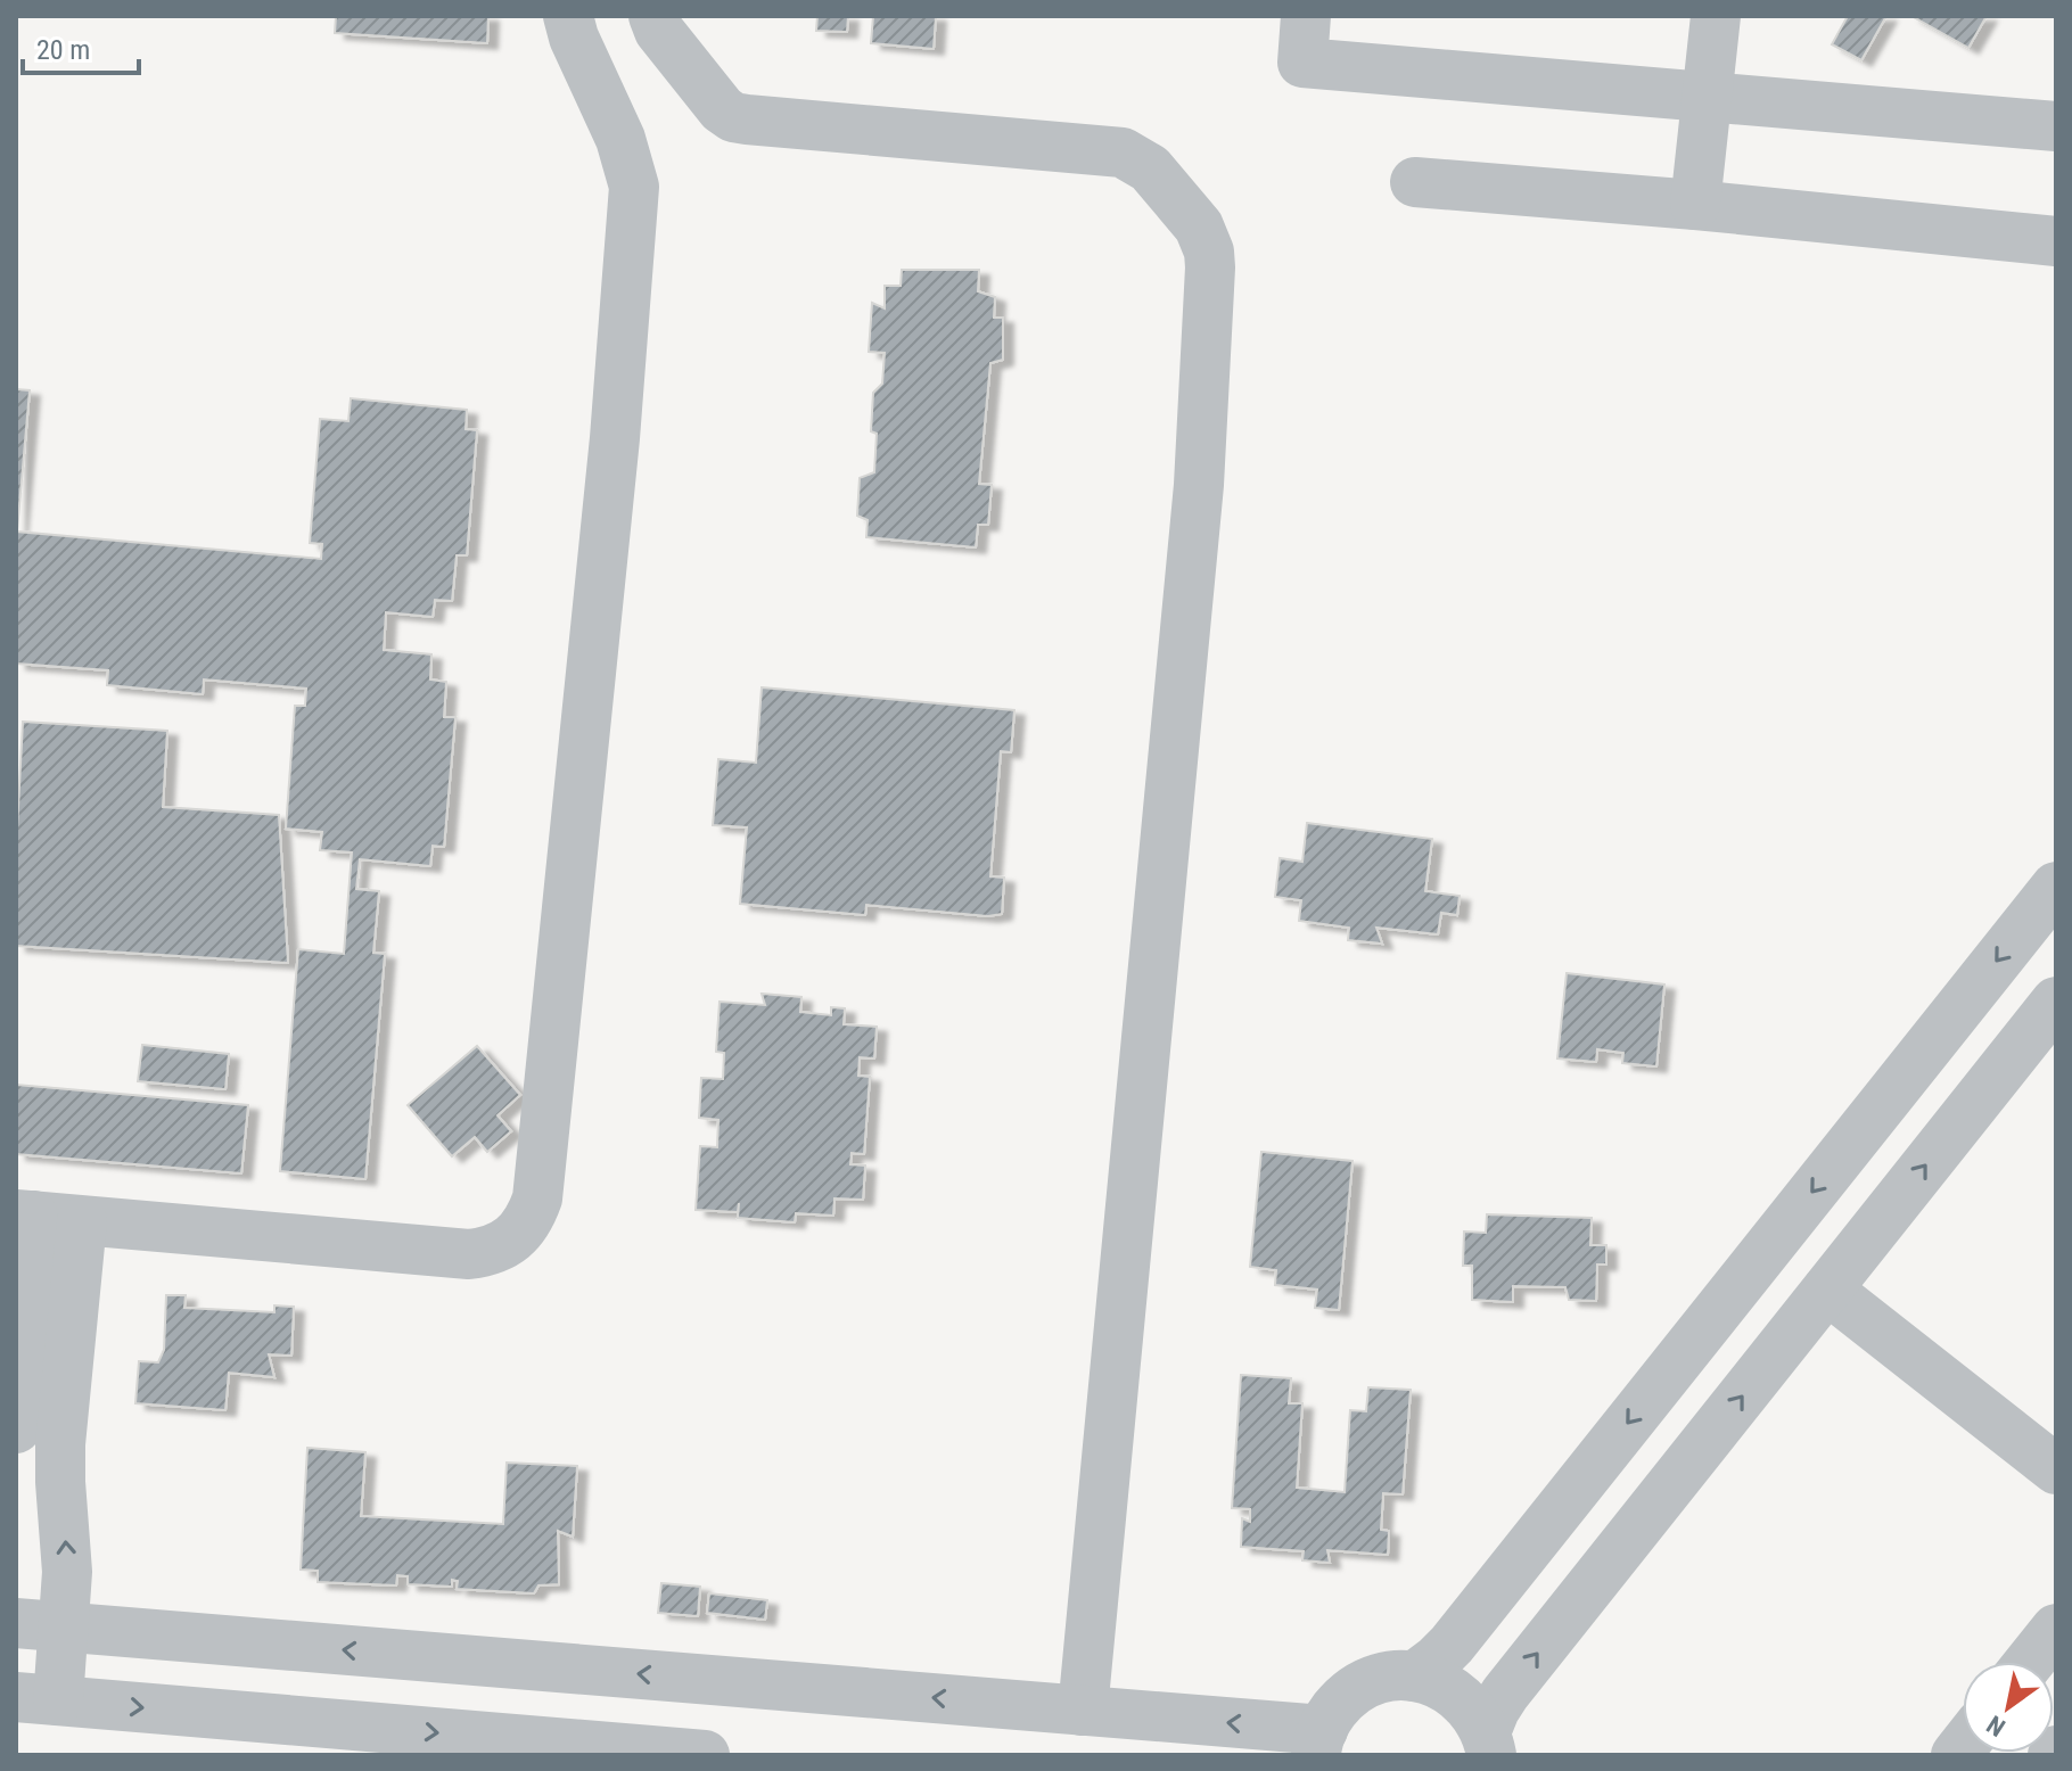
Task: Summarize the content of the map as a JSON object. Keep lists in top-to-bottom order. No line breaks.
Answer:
{"scale_bar":"20 m","north":"bottom left"}
